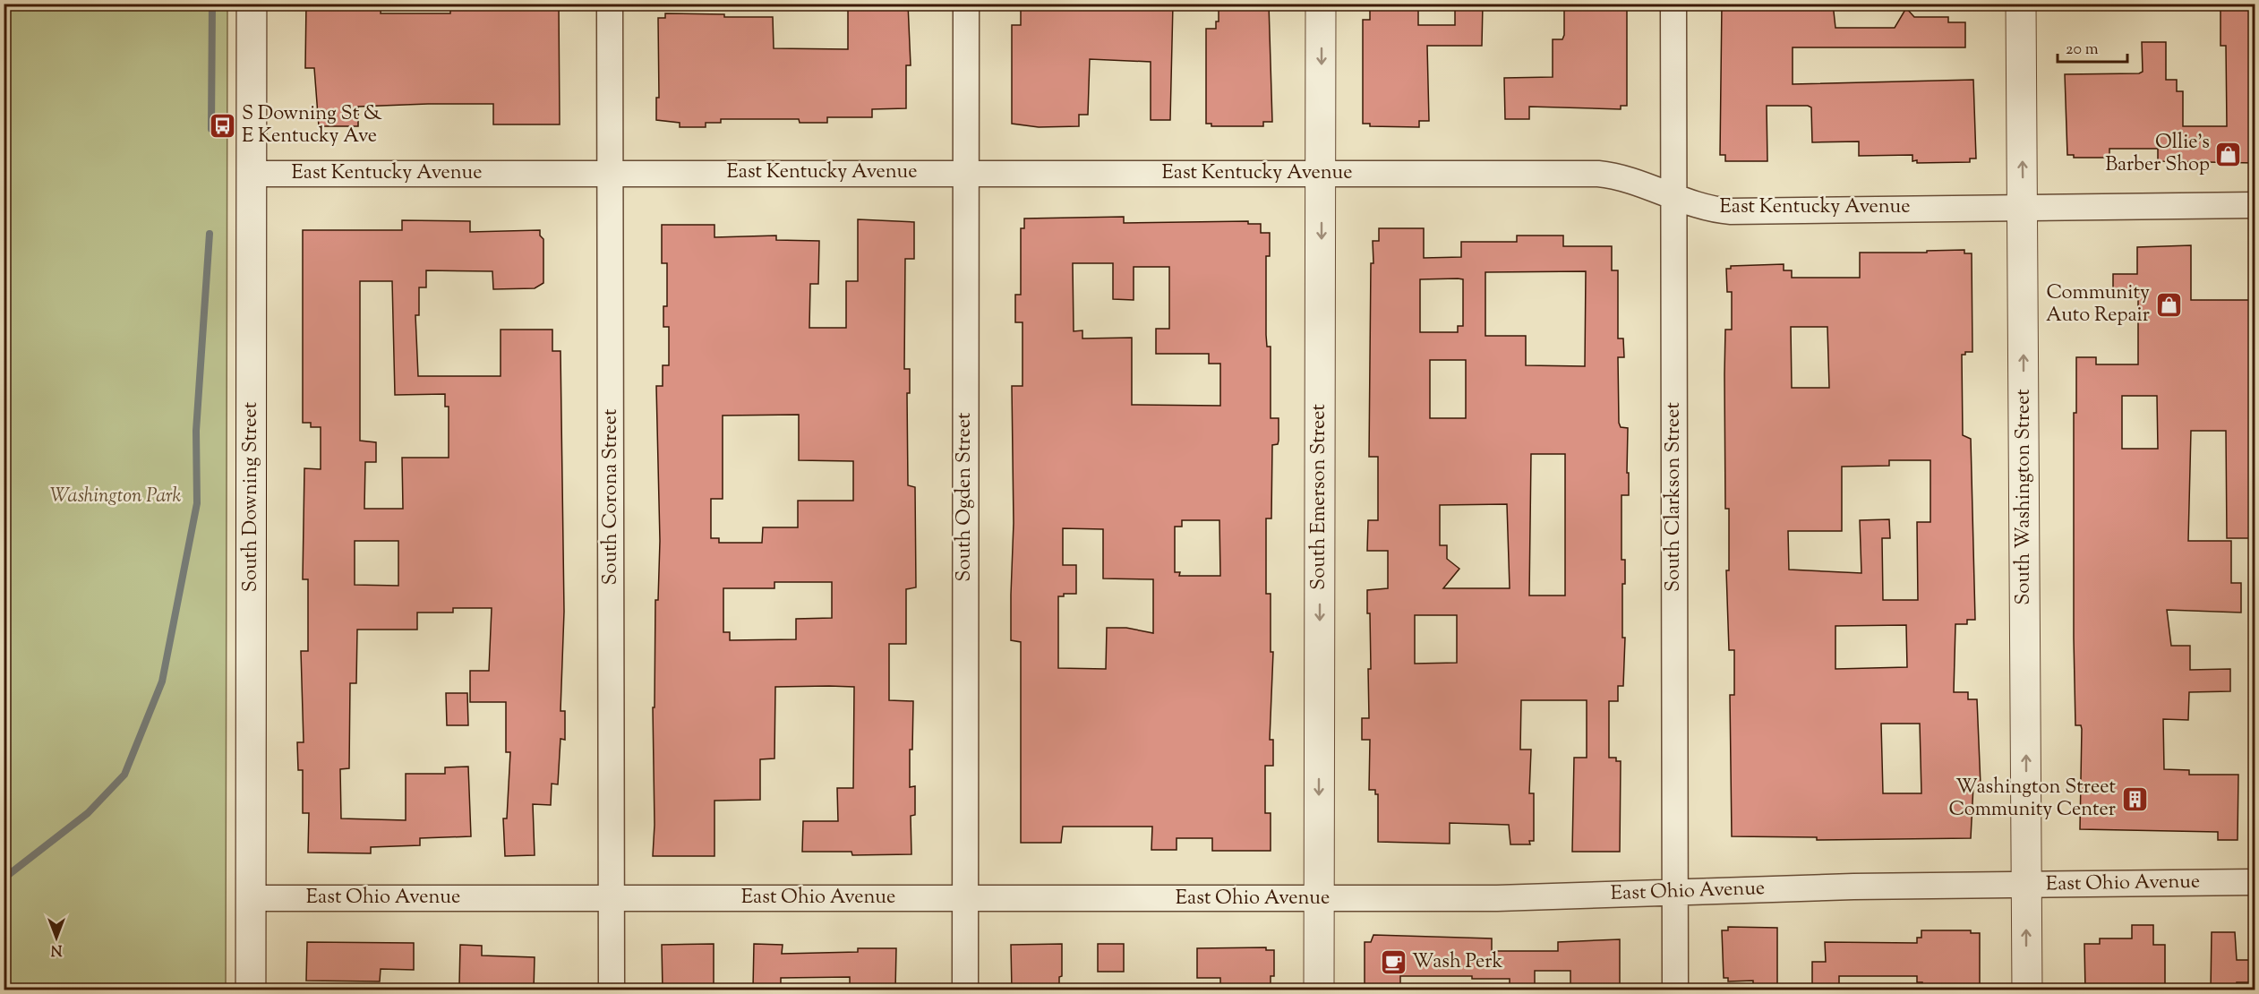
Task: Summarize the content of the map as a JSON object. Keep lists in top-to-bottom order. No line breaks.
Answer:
{"streets":{"street":["East Kentucky Avenue","South Downing Street","South Corona Street","South Ogden Street","South Emerson Street","South Clarkson Street","South Washington Street","East Ohio Avenue"]},"crossings":[["East Kentucky Avenue","South Downing Street"],["East Kentucky Avenue","South Corona Street"],["East Kentucky Avenue","South Ogden Street"],["East Kentucky Avenue","South Emerson Street"],["East Kentucky Avenue","South Clarkson Street"],["East Kentucky Avenue","South Washington Street"],["South Downing Street","East Ohio Avenue"],["South Corona Street","East Ohio Avenue"],["South Ogden Street","East Ohio Avenue"],["South Emerson Street","East Ohio Avenue"],["South Clarkson Street","East Ohio Avenue"],["South Washington Street","East Ohio Avenue"]],"one_way":["South Emerson Street","South Washington Street"],"parks":["Washington Park"],"places":{"bus stop":["S Downing St & E Kentucky Ave"],"shop":["Ollie’s Barber Shop","Community Auto Repair"],"building":["Washington Street Community Center"],"cafe":["Wash Perk"]},"scale_bar":"20 m","north":"bottom"}
